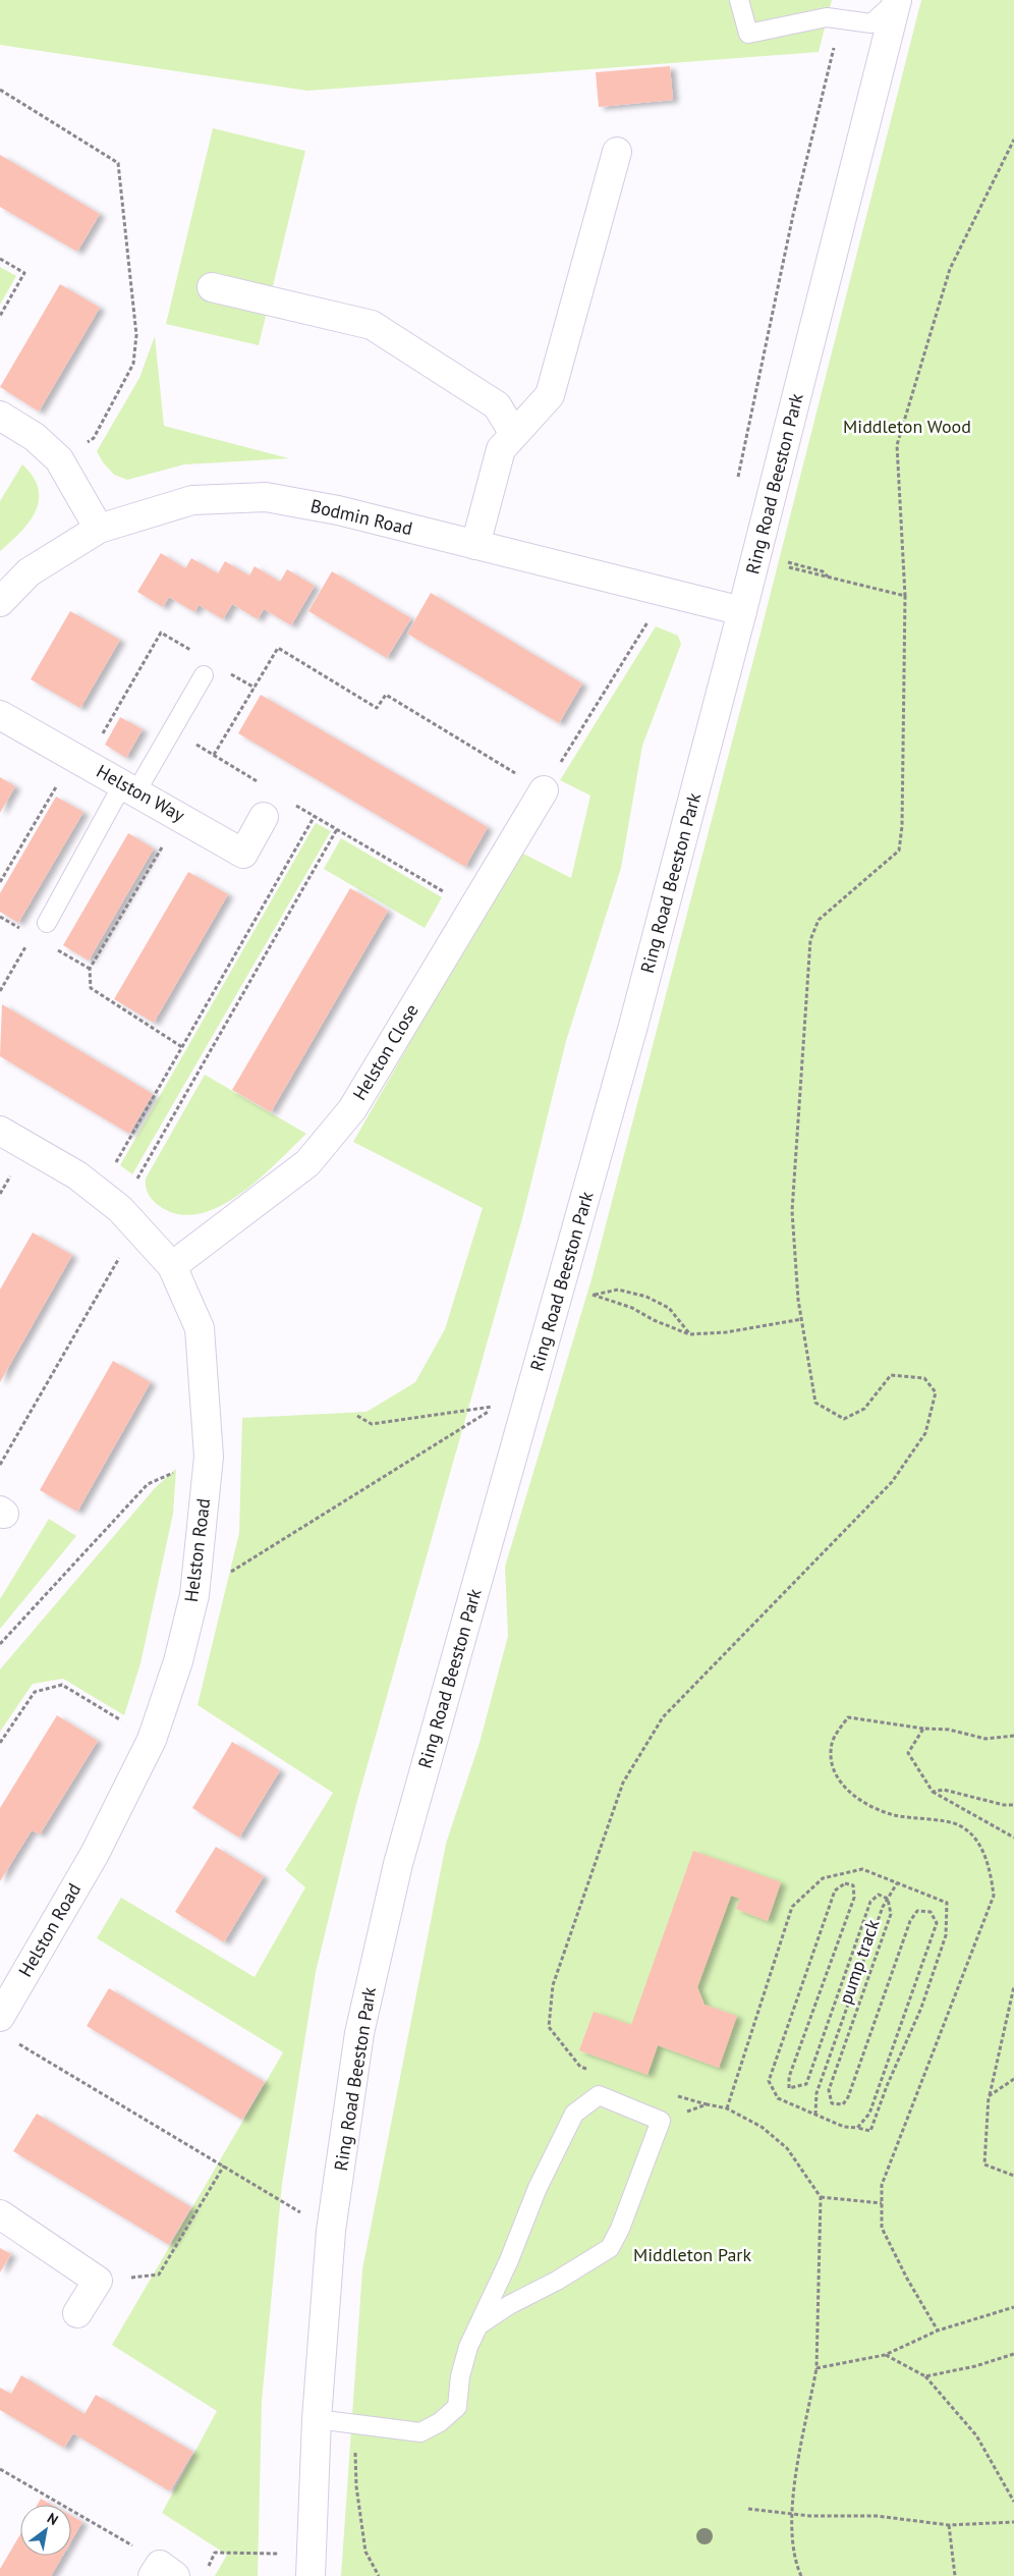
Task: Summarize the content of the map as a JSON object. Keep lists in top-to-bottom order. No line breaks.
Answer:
{"streets":{"street":["Ring Road Beeston Park","Bodmin Road","Helston Way","Helston Close","Helston Road"],"path":["pump track"]},"crossings":[["Ring Road Beeston Park","Bodmin Road"],["Helston Close","Helston Road"]],"parks":["Middleton Wood","Middleton Park"],"north":"top right"}
